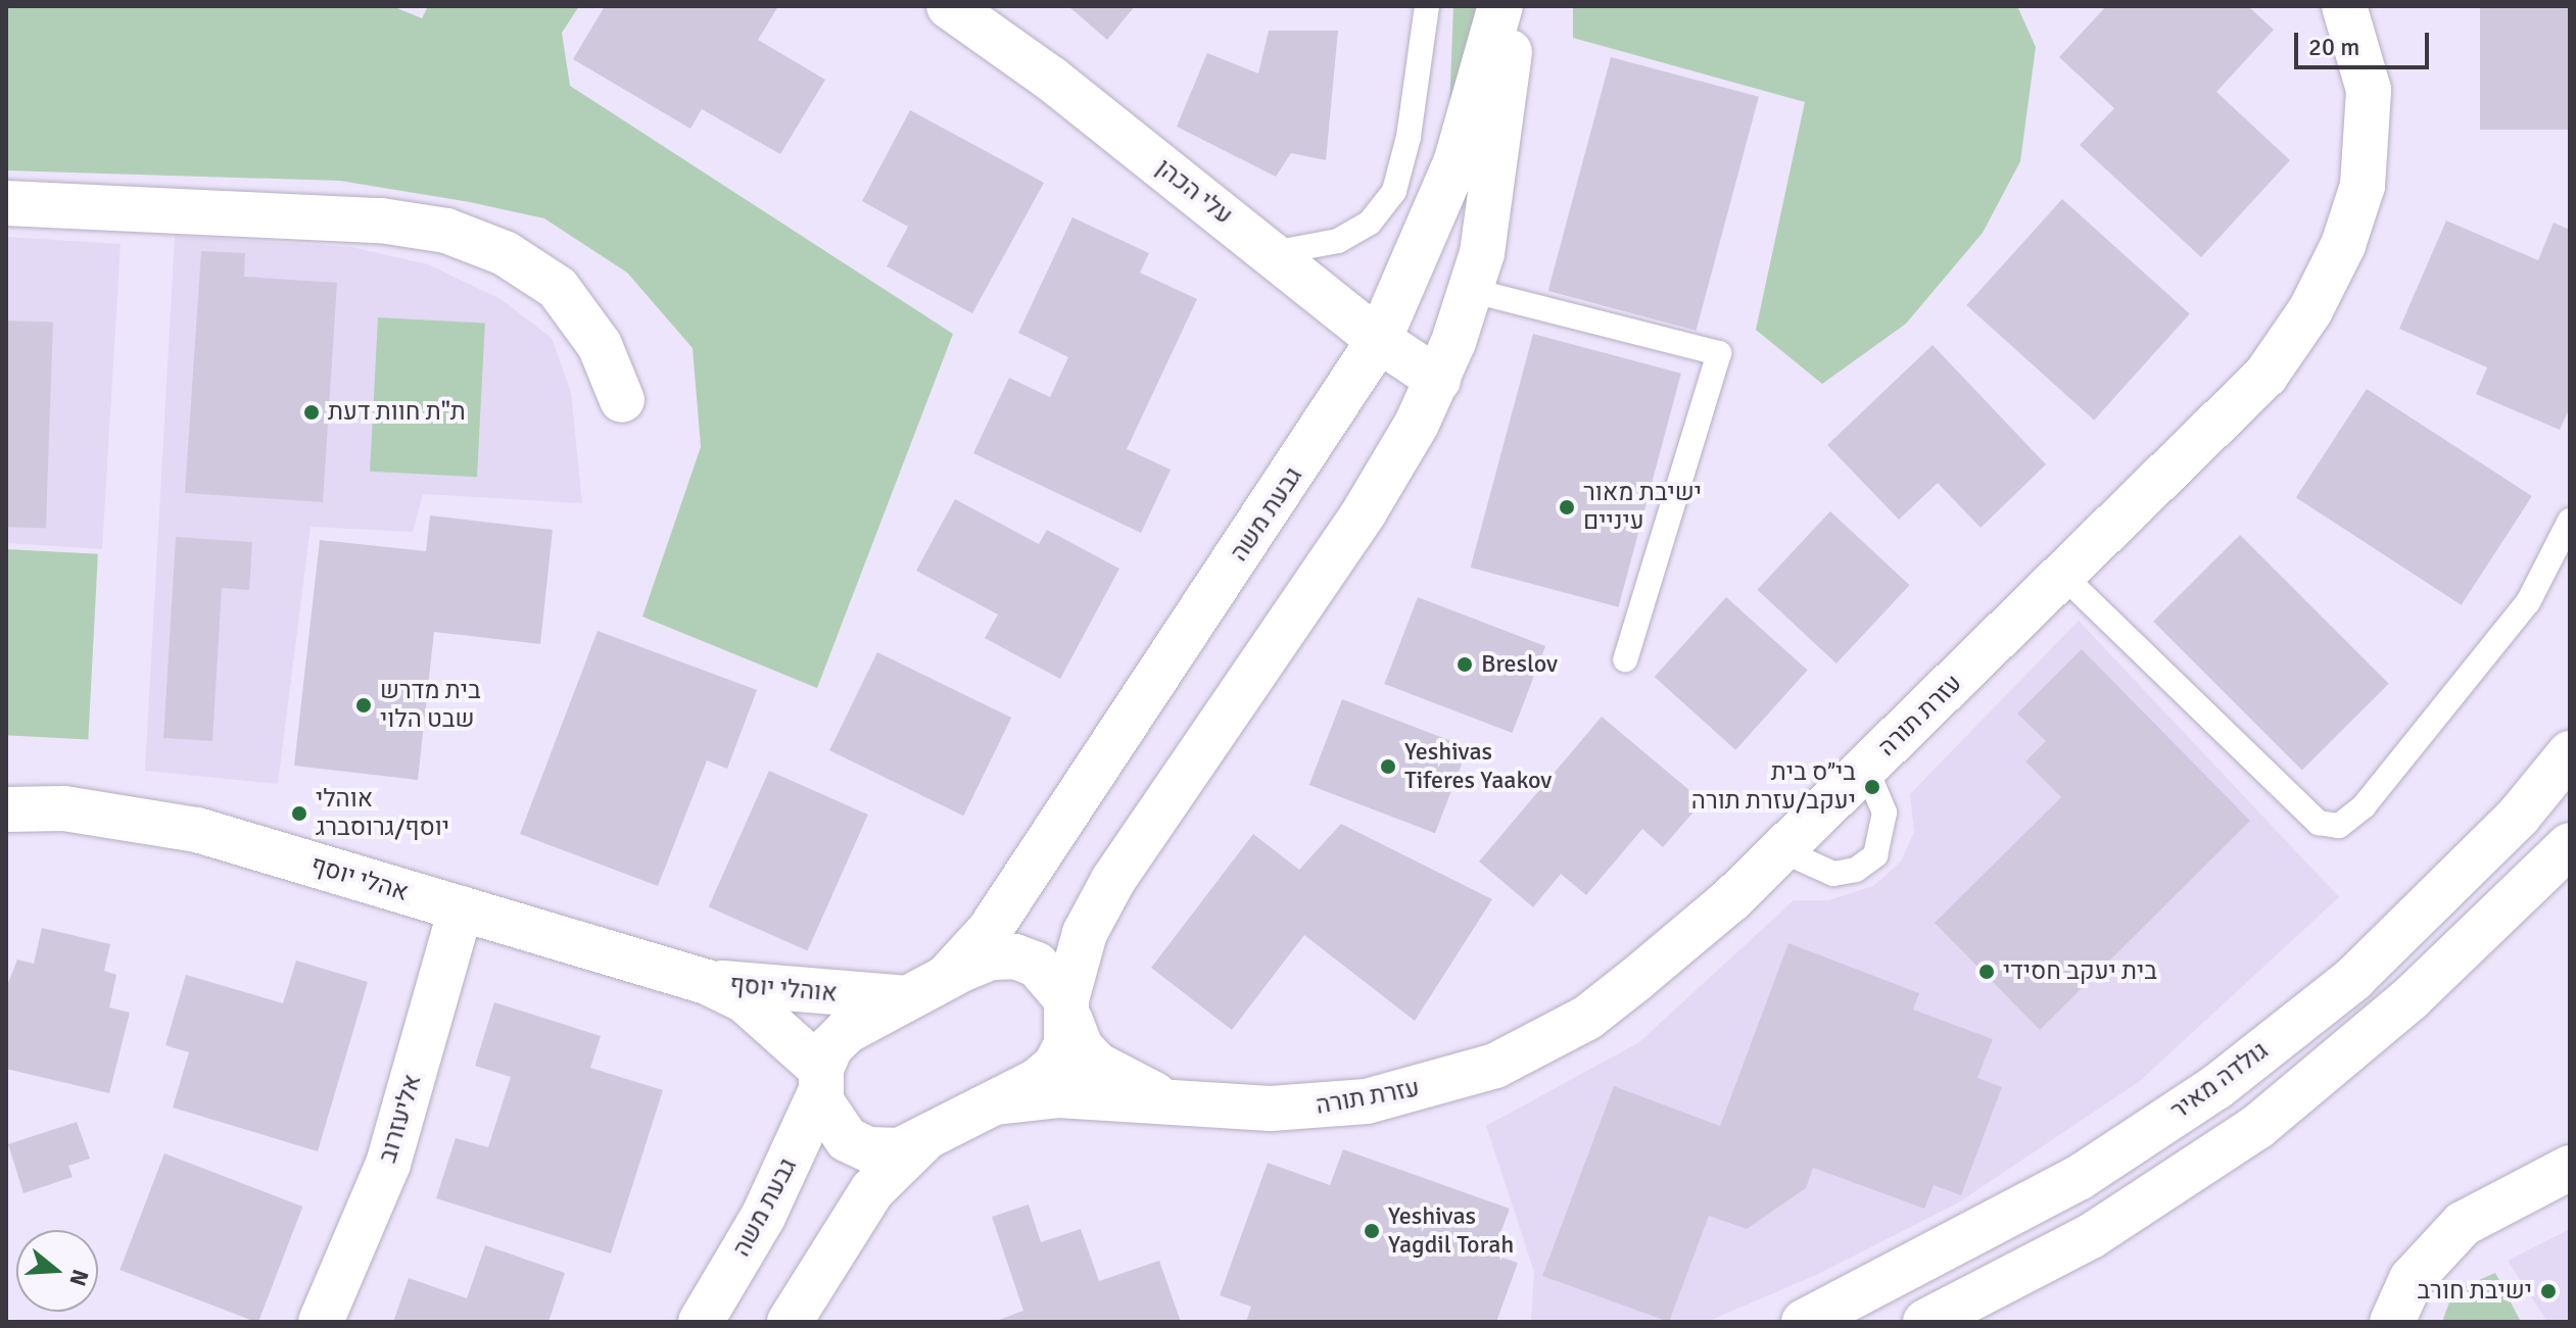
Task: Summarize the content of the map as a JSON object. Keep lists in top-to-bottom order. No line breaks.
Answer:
{"streets":{"street":["עלי הכהן","גבעת משה","עזרת תורה","אהלי יוסף","אוהלי יוסף","גולדה מאיר","אליעזרוב"]},"crossings":[["עלי הכהן","גבעת משה"],["גבעת משה","עזרת תורה"],["גבעת משה","אוהלי יוסף"],["אהלי יוסף","אוהלי יוסף"],["אהלי יוסף","אליעזרוב"]],"places":["ת\"ת חוות דעת","ישיבת מאור עיניים","Breslov","בית מדרש שבט הלוי","Yeshivas Tiferes Yaakov","בי״ס בית יעקב/עזרת תורה","אוהלי יוסף/גרוסברג","בית יעקב חסידי","Yeshivas Yagdil Torah","ישיבת חורב"],"scale_bar":"20 m","north":"right"}
